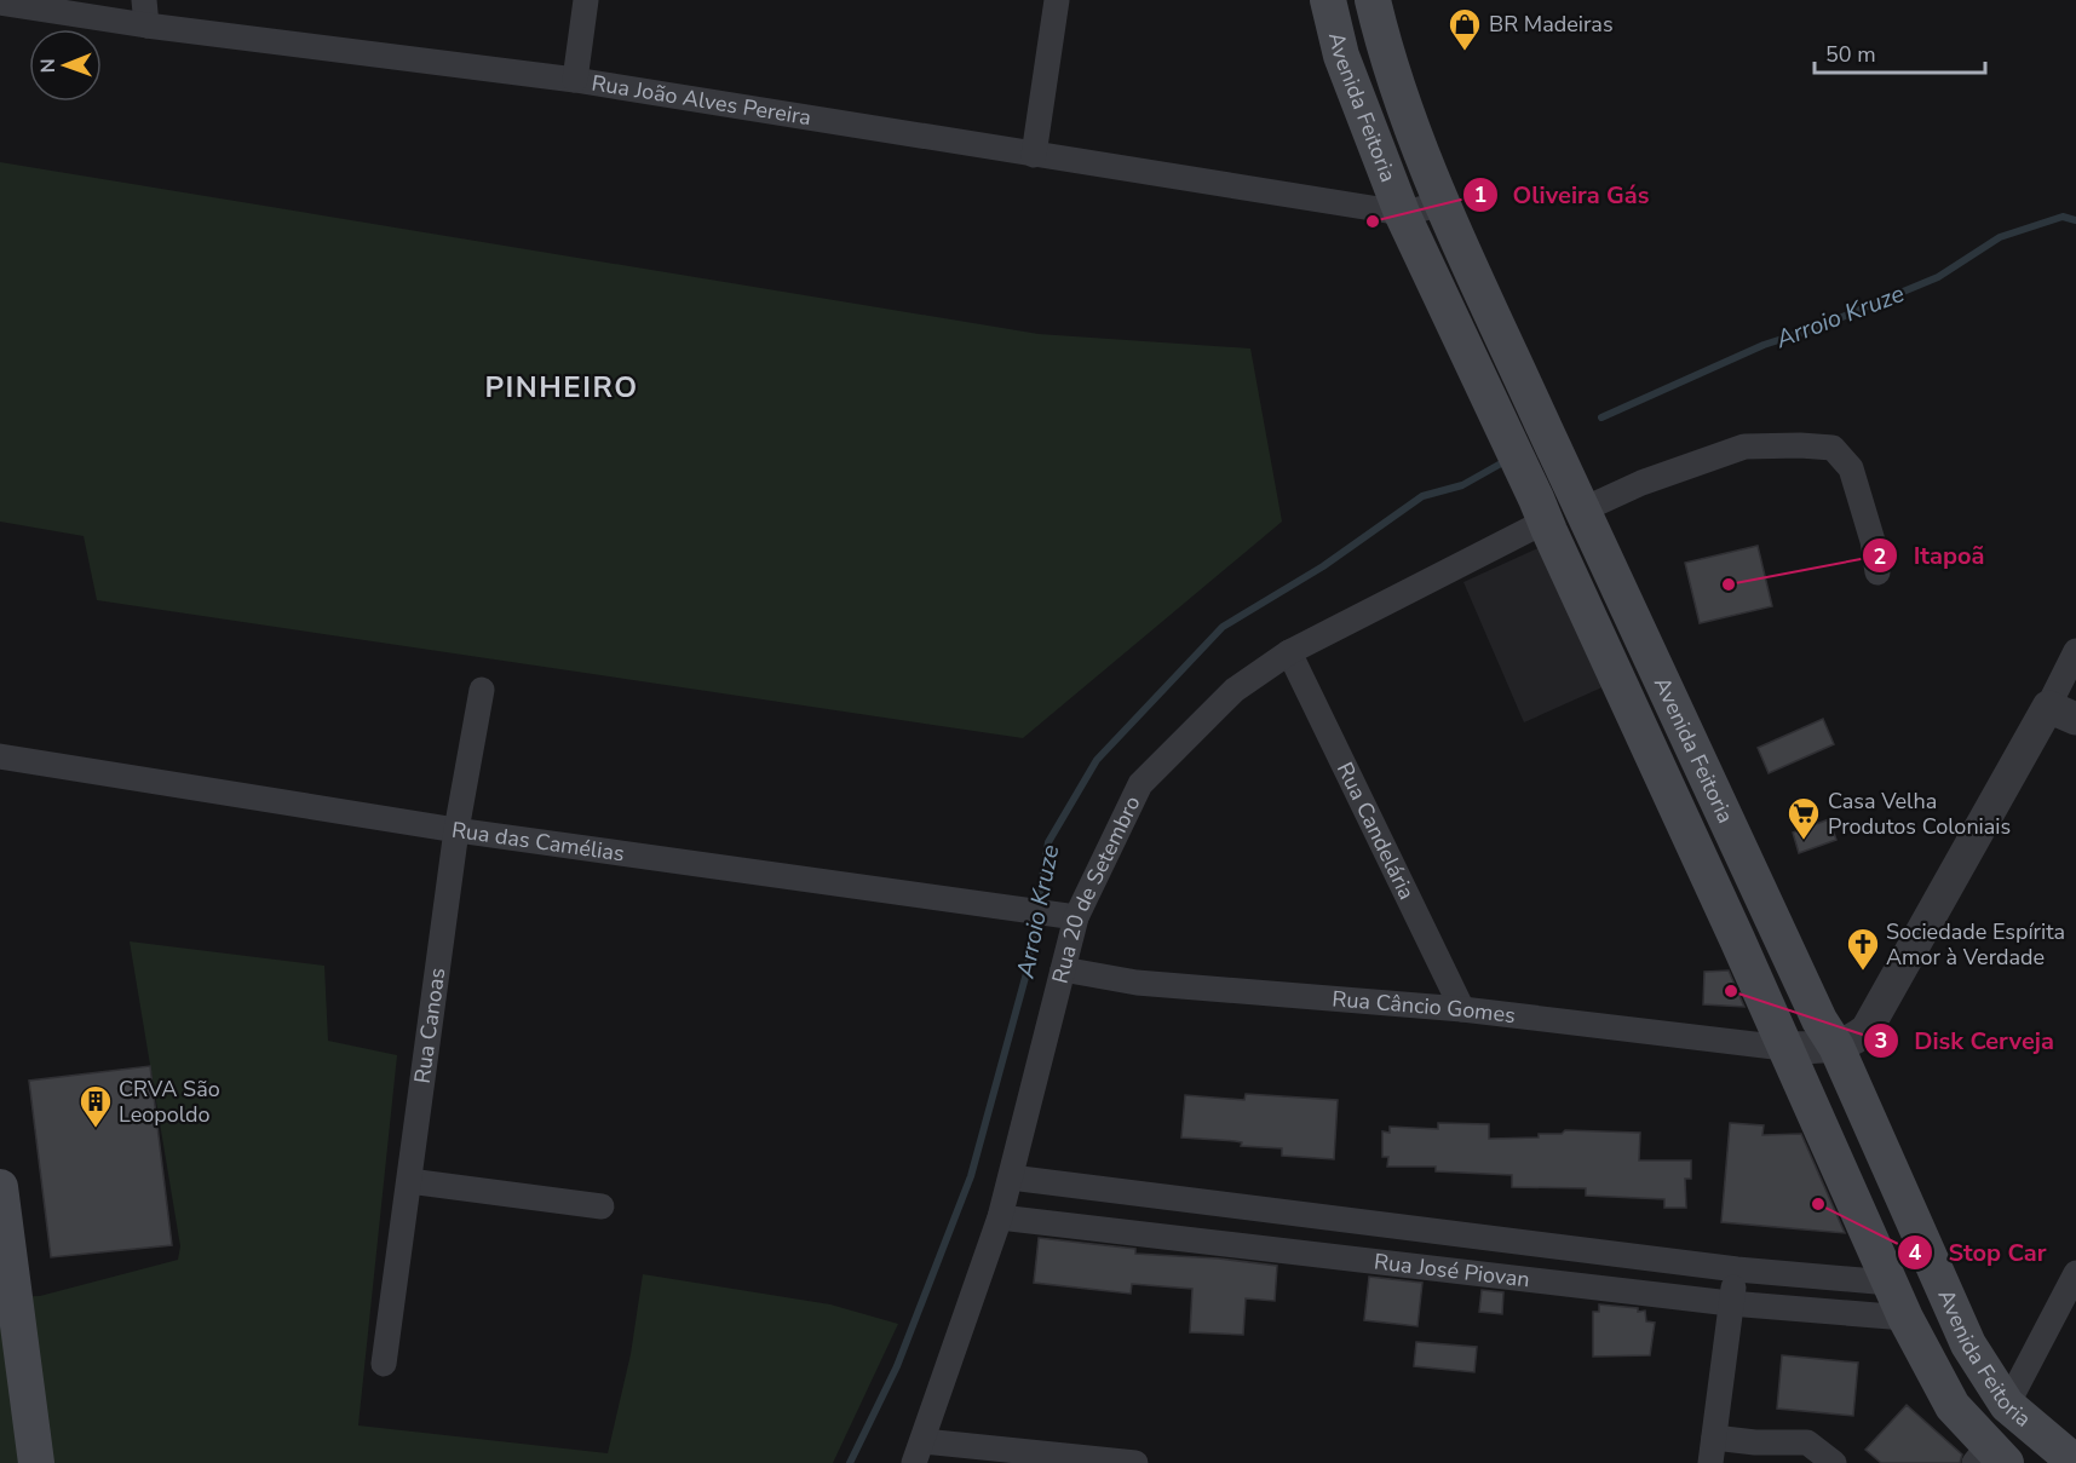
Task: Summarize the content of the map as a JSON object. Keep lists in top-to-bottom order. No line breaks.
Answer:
{"streets":{"main road":["Avenida Feitoria"],"street":["Rua João Alves Pereira","Rua Candelária","Rua das Camélias","Rua 20 de Setembro","Rua Câncio Gomes","Rua Canoas","Rua José Piovan"]},"crossings":[["Rua João Alves Pereira","Avenida Feitoria"],["Avenida Feitoria","Rua 20 de Setembro"],["Avenida Feitoria","Rua Câncio Gomes"],["Avenida Feitoria","Rua José Piovan"],["Rua Candelária","Rua 20 de Setembro"],["Rua Candelária","Rua Câncio Gomes"],["Rua das Camélias","Rua 20 de Setembro"],["Rua das Camélias","Rua Canoas"],["Rua 20 de Setembro","Rua Câncio Gomes"],["Rua 20 de Setembro","Rua José Piovan"]],"districts":["PINHEIRO"],"water":["Arroio Kruze"],"places":{"shop":["BR Madeiras"],"other":["Oliveira Gás","Itapoã","Disk Cerveja","Stop Car"],"supermarket":["Casa Velha Produtos Coloniais"],"church":["Sociedade Espírita Amor à Verdade"],"building":["CRVA São Leopoldo"]},"scale_bar":"50 m","north":"left"}
